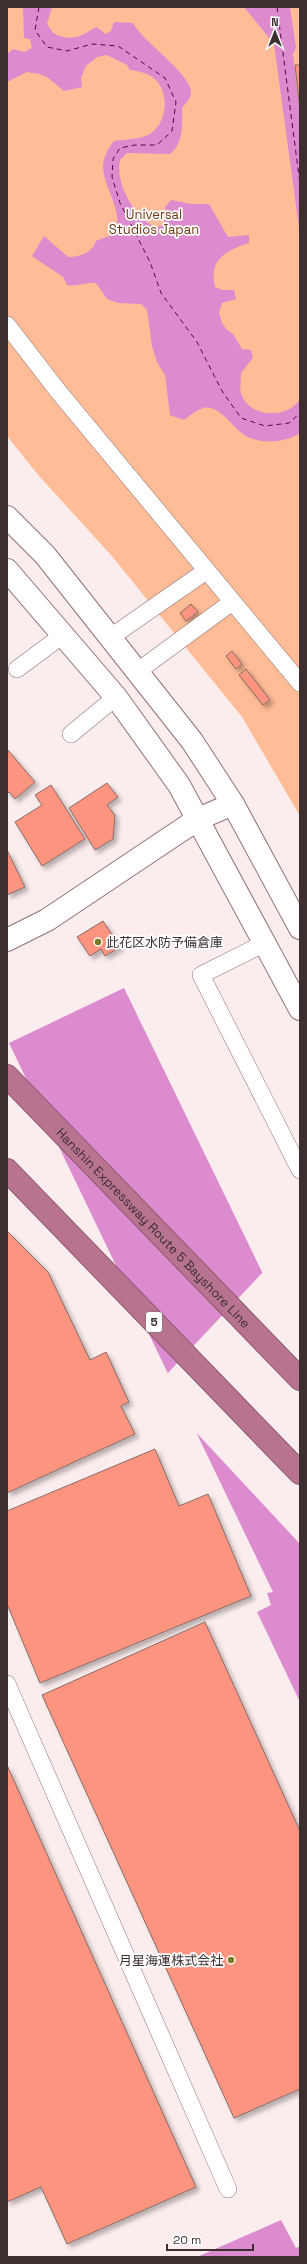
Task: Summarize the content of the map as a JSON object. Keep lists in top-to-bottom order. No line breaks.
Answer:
{"streets":{"highway":["Hanshin Expressway Route 5 Bayshore Line","5"]},"parks":["Universal Studios Japan"],"places":["此花区水防予備倉庫","月星海運株式会社"],"scale_bar":"20 m","north":"top"}
